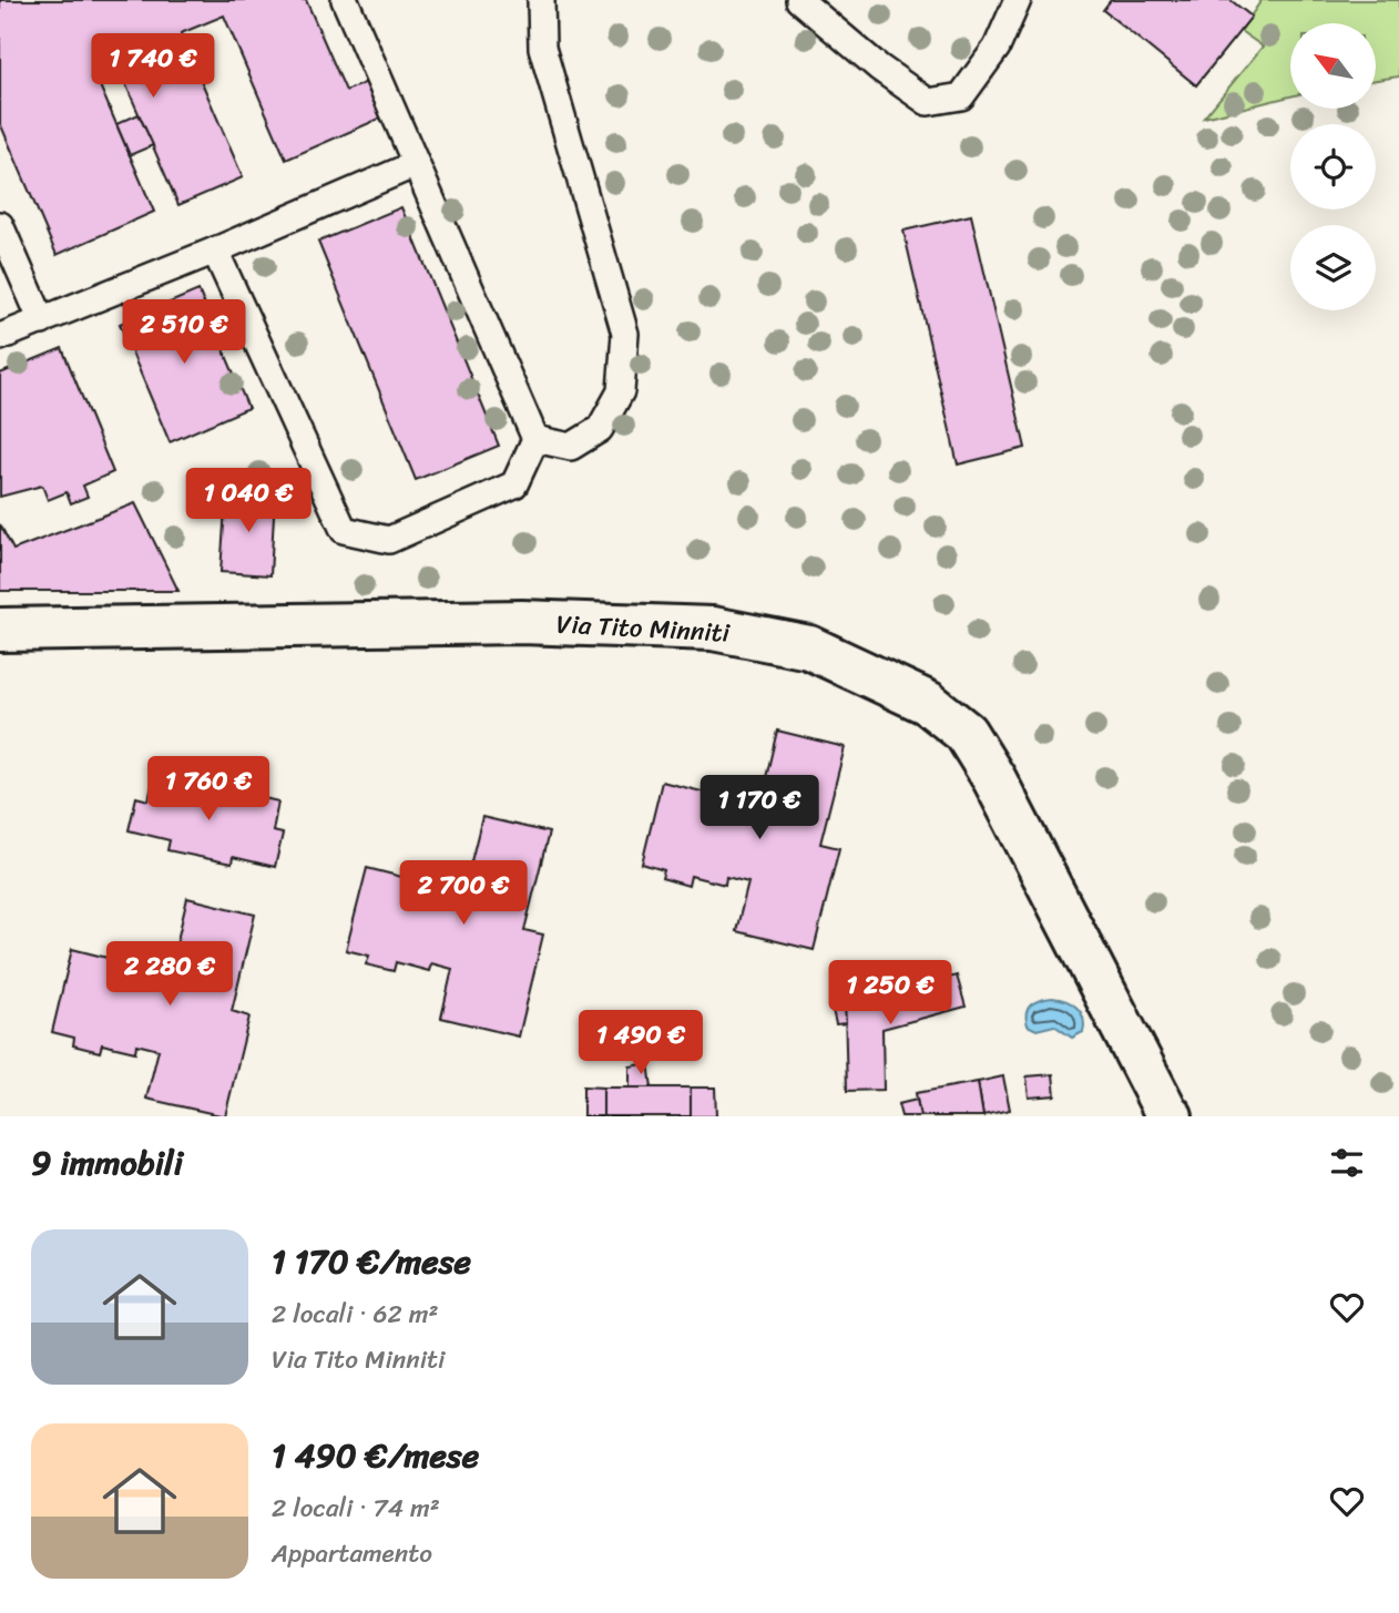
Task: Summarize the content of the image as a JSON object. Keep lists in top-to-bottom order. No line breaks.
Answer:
{"streets":{"street":["Via Tito Minniti"]},"north":"top left","page":{"price":["1 740 €","2 510 €","1 040 €","1 760 €","1 170 €","2 700 €","2 280 €","1 250 €","1 490 €"],"heading":"9 immobili","list":[{"name":"1 170 €/mese","note":"2 locali · 62 m² · Via Tito Minniti"},{"name":"1 490 €/mese","note":"2 locali · 74 m² · Appartamento"}]}}
